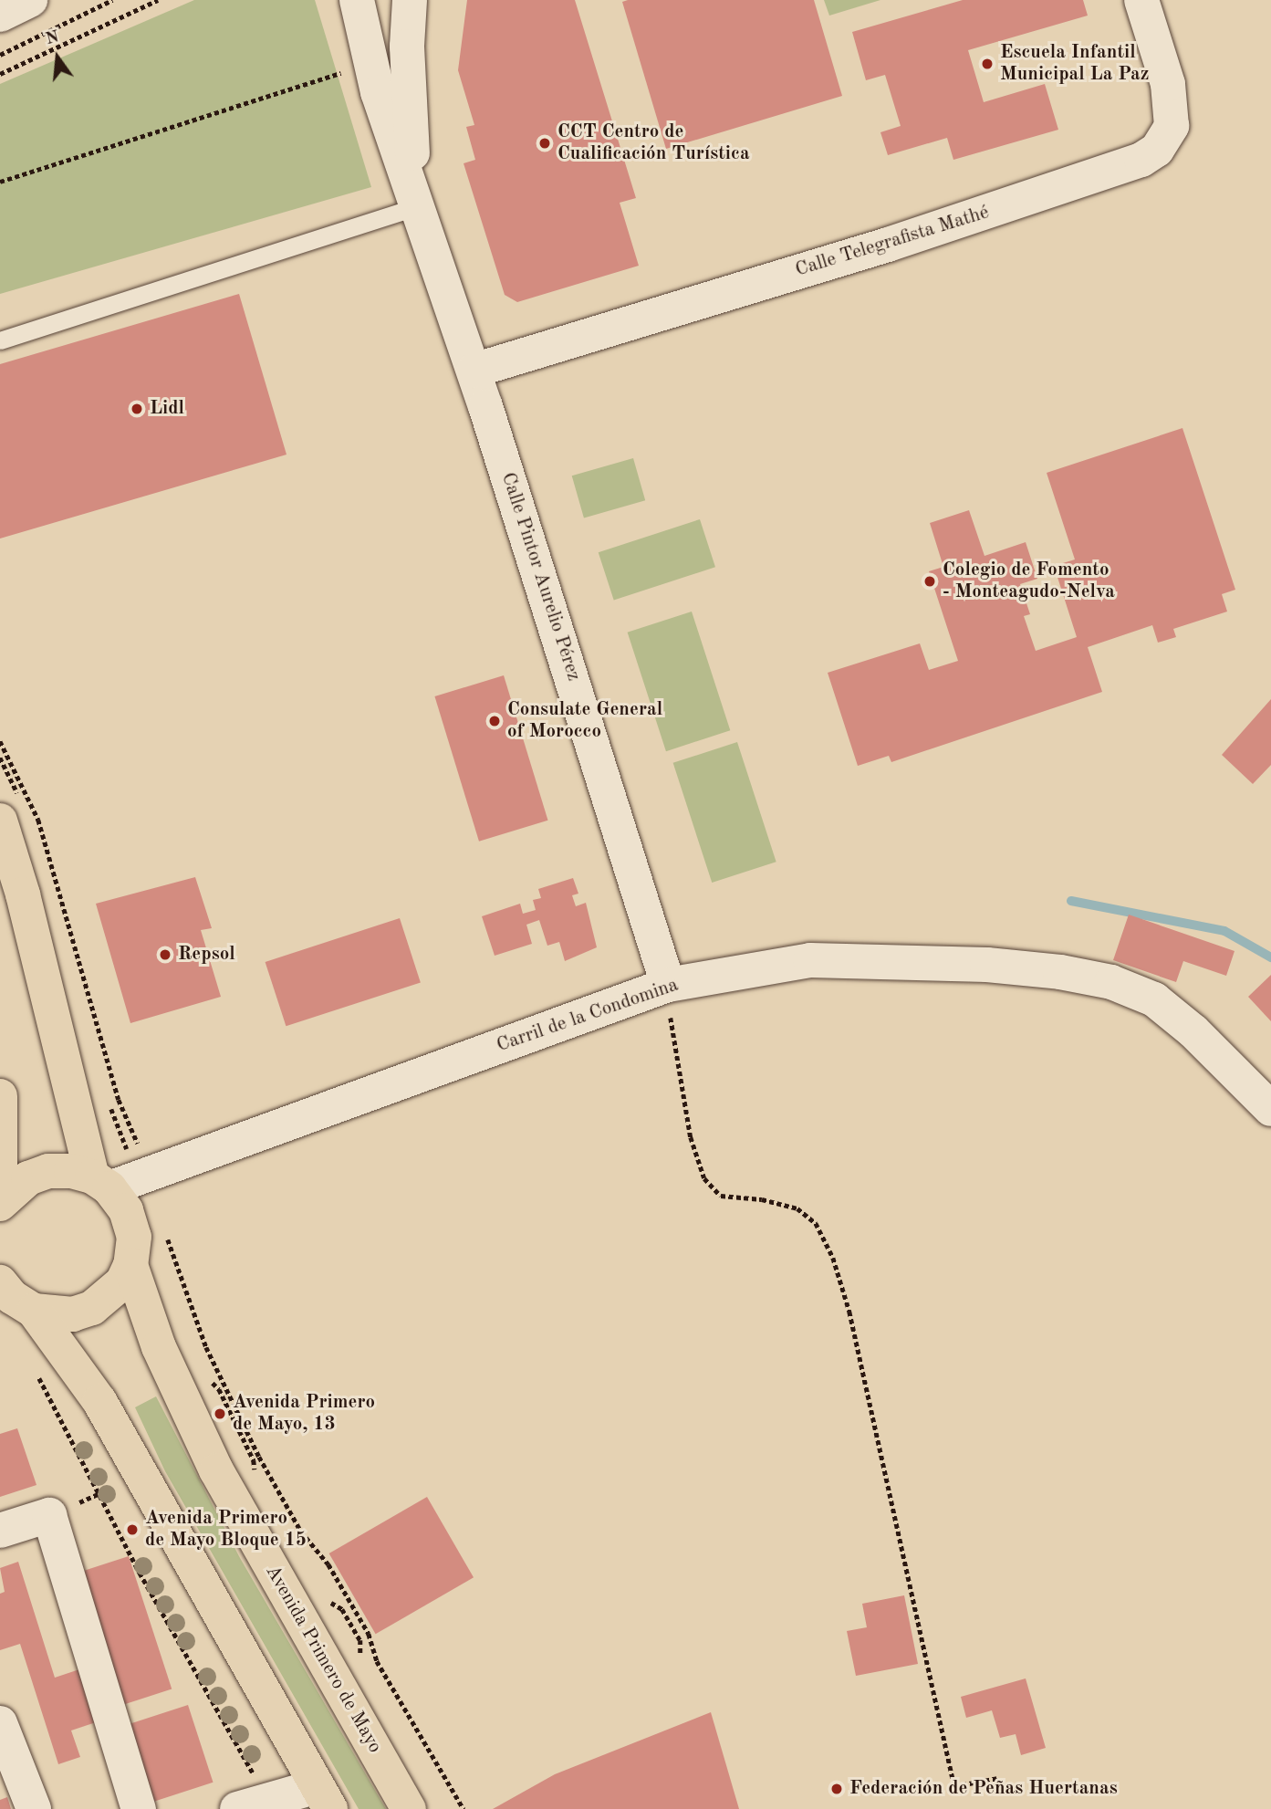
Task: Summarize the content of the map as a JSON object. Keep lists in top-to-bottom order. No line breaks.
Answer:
{"streets":{"main road":["Avenida Primero de Mayo"],"street":["Calle Telegrafista Mathé","Calle Pintor Aurelio Pérez","Carril de la Condomina"]},"crossings":[["Calle Telegrafista Mathé","Calle Pintor Aurelio Pérez"],["Calle Pintor Aurelio Pérez","Carril de la Condomina"]],"places":["Escuela Infantil Municipal La Paz","CCT Centro de Cualificación Turística","Lidl","Colegio de Fomento - Monteagudo-Nelva","Consulate General of Morocco","Repsol","Avenida Primero de Mayo, 13","Avenida Primero de Mayo Bloque 15","Federación de Peñas Huertanas"],"north":"top"}
